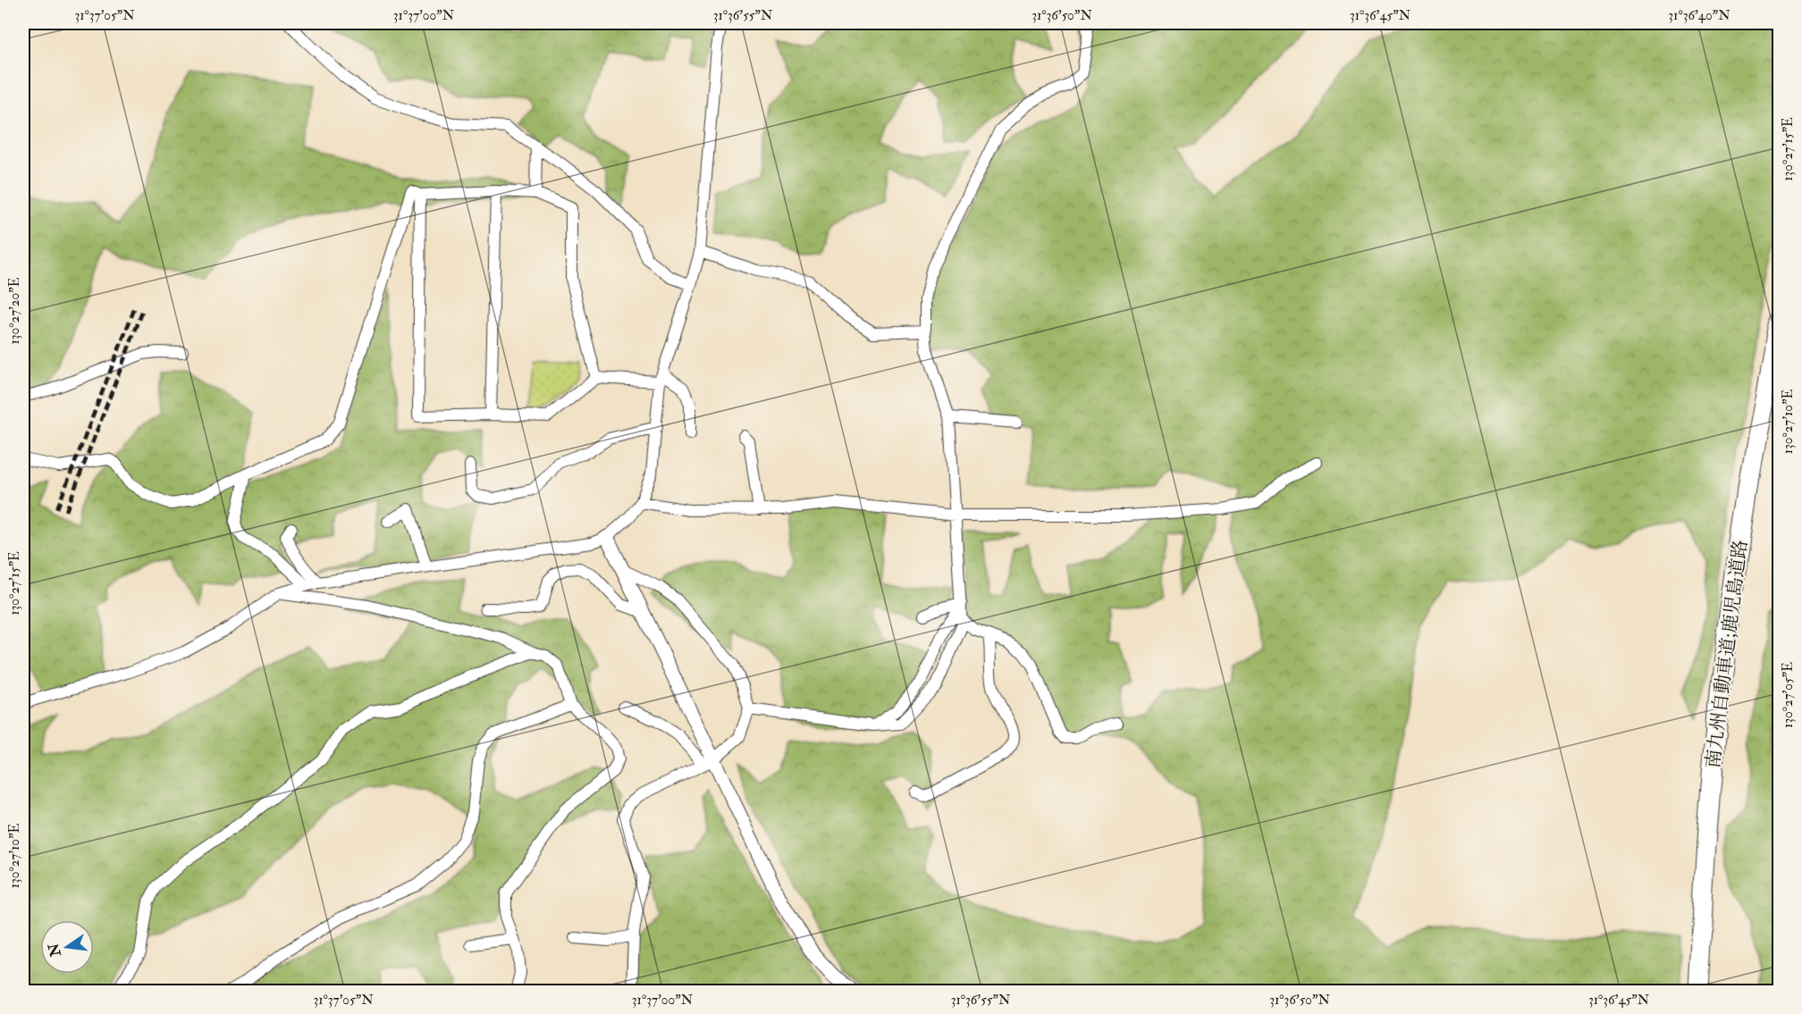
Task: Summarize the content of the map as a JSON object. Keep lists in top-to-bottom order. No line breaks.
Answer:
{"streets":{"highway":["南九州自動車道;鹿児島道路"]},"north":"left","coordinates":["31°37'05\"N","31°37'00\"N","31°36'55\"N","31°36'50\"N","31°36'45\"N","31°36'40\"N","130°27'15\"E","130°27'20\"E","130°27'10\"E","130°27'05\"E"]}
